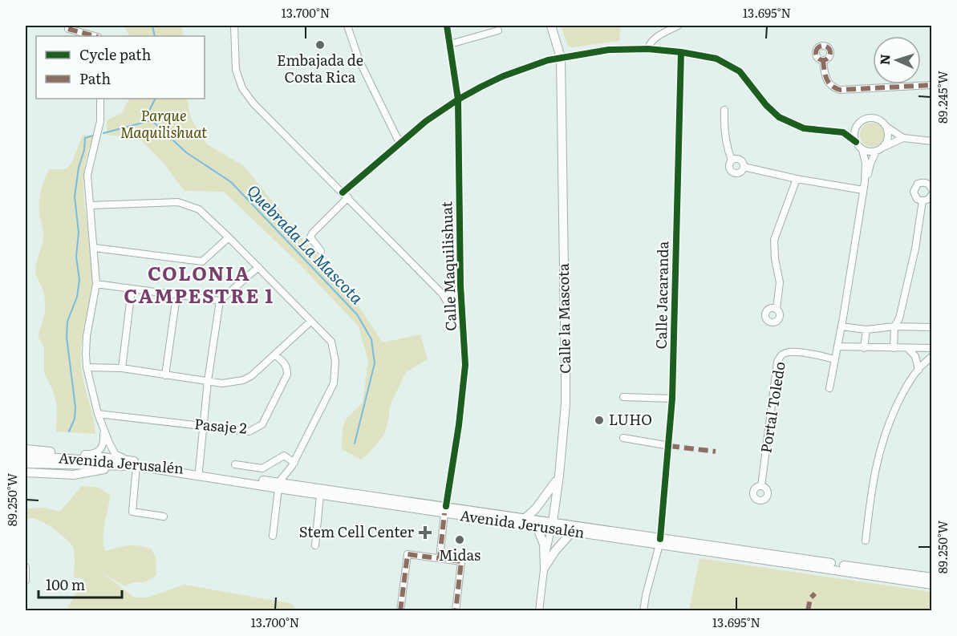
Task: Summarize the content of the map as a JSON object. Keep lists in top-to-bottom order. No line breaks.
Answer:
{"streets":{"main road":["Calle la Mascota","Avenida Jerusalén"],"street":["Calle Maquilishuat","Calle Jacaranda","Portal Toledo","Pasaje 2"]},"crossings":[["Calle Maquilishuat","Avenida Jerusalén"],["Calle Jacaranda","Avenida Jerusalén"],["Calle la Mascota","Avenida Jerusalén"]],"districts":["COLONIA CAMPESTRE 1"],"water":["Quebrada La Mascota"],"parks":["Parque Maquilishuat"],"places":{"other":["Embajada de Costa Rica","LUHO","Midas"],"health":["Stem Cell Center"]},"legend":["Cycle path","Path"],"scale_bar":"100 m","north":"left","coordinates":["13.700°N","13.695°N","89.245°W","89.250°W"]}
